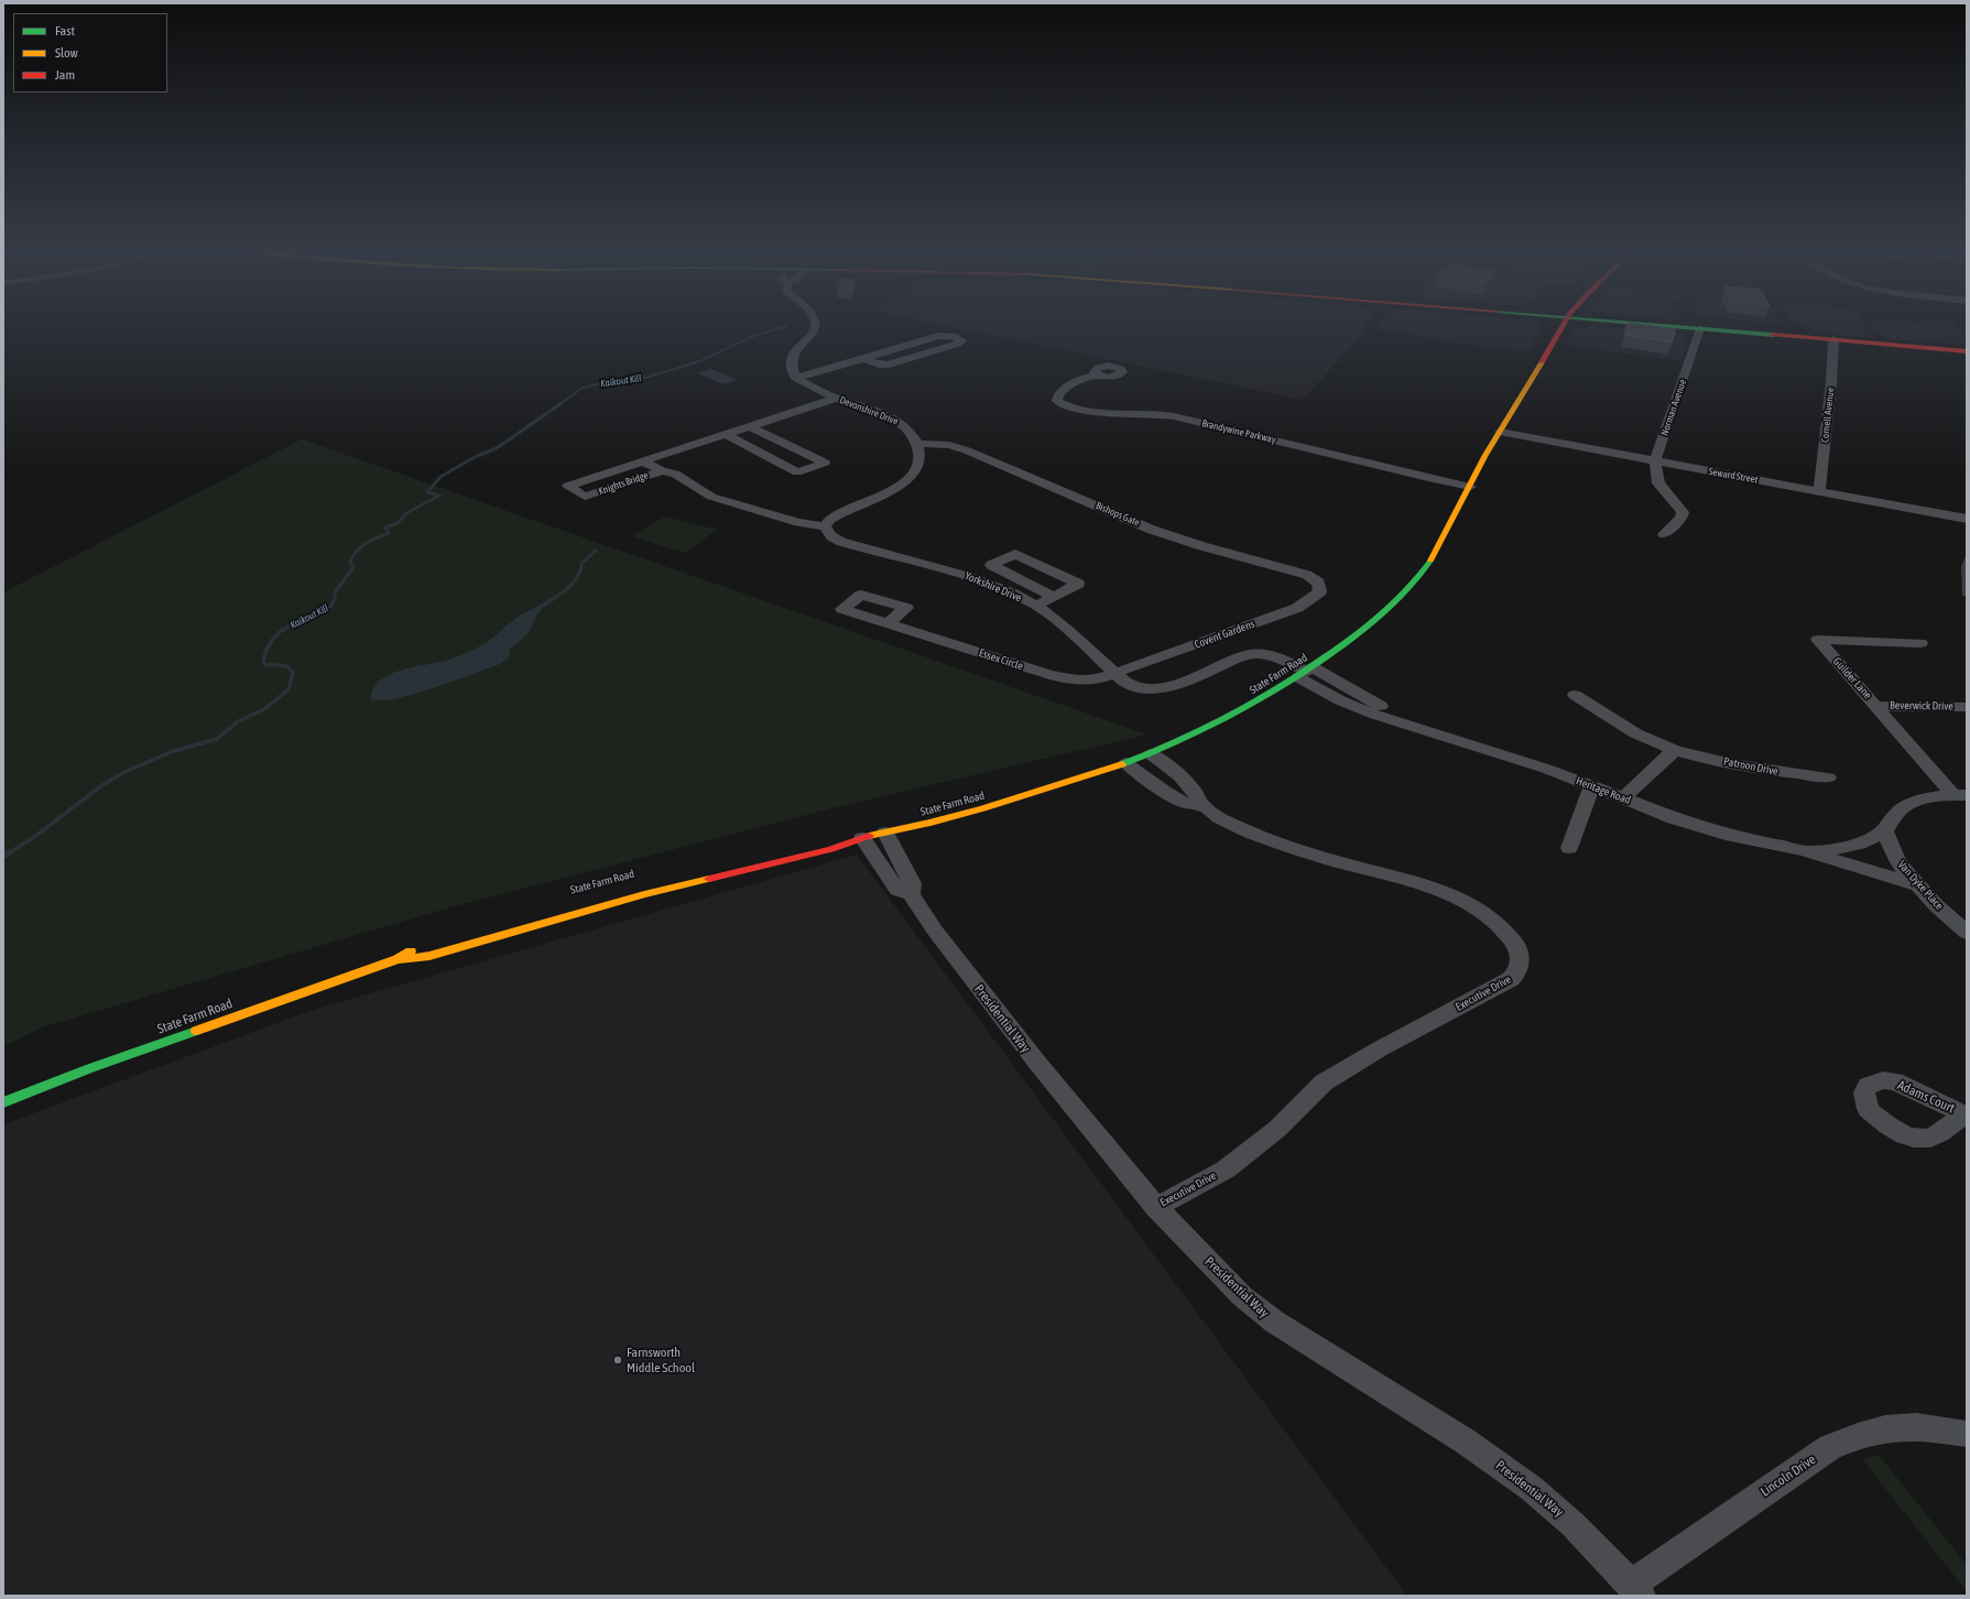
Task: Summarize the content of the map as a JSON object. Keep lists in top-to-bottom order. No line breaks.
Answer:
{"streets":{"main road":["State Farm Road"],"street":["Norman Avenue","Devonshire Drive","Cornell Avenue","Brandywine Parkway","Seward Street","Knights Bridge","Bishops Gate","Yorkshire Drive","Covent Gardens","Essex Circle","Guilder Lane","Beverwick Drive","Patroon Drive","Heritage Road","Van Dyke Place","Executive Drive","Presidential Way","Lincoln Drive"]},"crossings":[["Norman Avenue","Seward Street"],["Devonshire Drive","Knights Bridge"],["Devonshire Drive","Bishops Gate"],["Cornell Avenue","Seward Street"],["Brandywine Parkway","State Farm Road"],["Seward Street","State Farm Road"],["Bishops Gate","Covent Gardens"],["Yorkshire Drive","Covent Gardens"],["Yorkshire Drive","Essex Circle"],["Yorkshire Drive","State Farm Road"],["Yorkshire Drive","Heritage Road"],["Covent Gardens","Essex Circle"],["State Farm Road","Heritage Road"],["State Farm Road","Executive Drive"],["State Farm Road","Presidential Way"],["Guilder Lane","Beverwick Drive"],["Guilder Lane","Heritage Road"],["Heritage Road","Van Dyke Place"],["Executive Drive","Presidential Way"],["Presidential Way","Lincoln Drive"]],"water":["Kaikout Kill"],"places":["Farnsworth Middle School"],"legend":["Fast","Slow","Jam"]}
